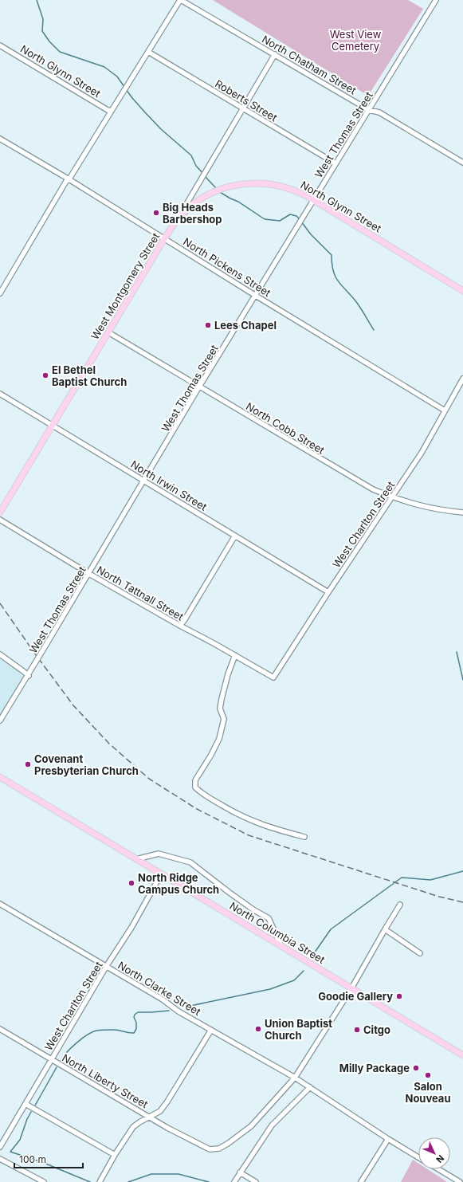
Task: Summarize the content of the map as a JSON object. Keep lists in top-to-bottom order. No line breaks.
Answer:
{"streets":{"main road":["North Glynn Street","West Montgomery Street","North Columbia Street"],"street":["North Chatham Street","Roberts Street","West Thomas Street","North Pickens Street","North Cobb Street","North Irwin Street","West Charlton Street","North Tattnall Street","North Clarke Street","North Liberty Street"]},"crossings":[["North Chatham Street","West Thomas Street"],["North Chatham Street","West Montgomery Street"],["North Glynn Street","West Thomas Street"],["North Glynn Street","West Montgomery Street"],["Roberts Street","West Thomas Street"],["Roberts Street","West Montgomery Street"],["West Thomas Street","North Pickens Street"],["West Thomas Street","North Cobb Street"],["West Thomas Street","North Irwin Street"],["West Thomas Street","North Tattnall Street"],["North Pickens Street","West Montgomery Street"],["North Pickens Street","West Charlton Street"],["West Montgomery Street","North Cobb Street"],["West Montgomery Street","North Irwin Street"],["North Cobb Street","West Charlton Street"],["North Irwin Street","West Charlton Street"],["West Charlton Street","North Tattnall Street"],["West Charlton Street","North Columbia Street"],["West Charlton Street","North Clarke Street"],["West Charlton Street","North Liberty Street"],["North Columbia Street","North Liberty Street"],["North Clarke Street","North Liberty Street"]],"parks":["West View Cemetery"],"places":["Big Heads Barbershop","Lees Chapel","El Bethel Baptist Church","Covenant Presbyterian Church","North Ridge Campus Church","Goodie Gallery","Union Baptist Church","Citgo","Milly Package","Salon Nouveau"],"scale_bar":"100 m","north":"bottom right"}
